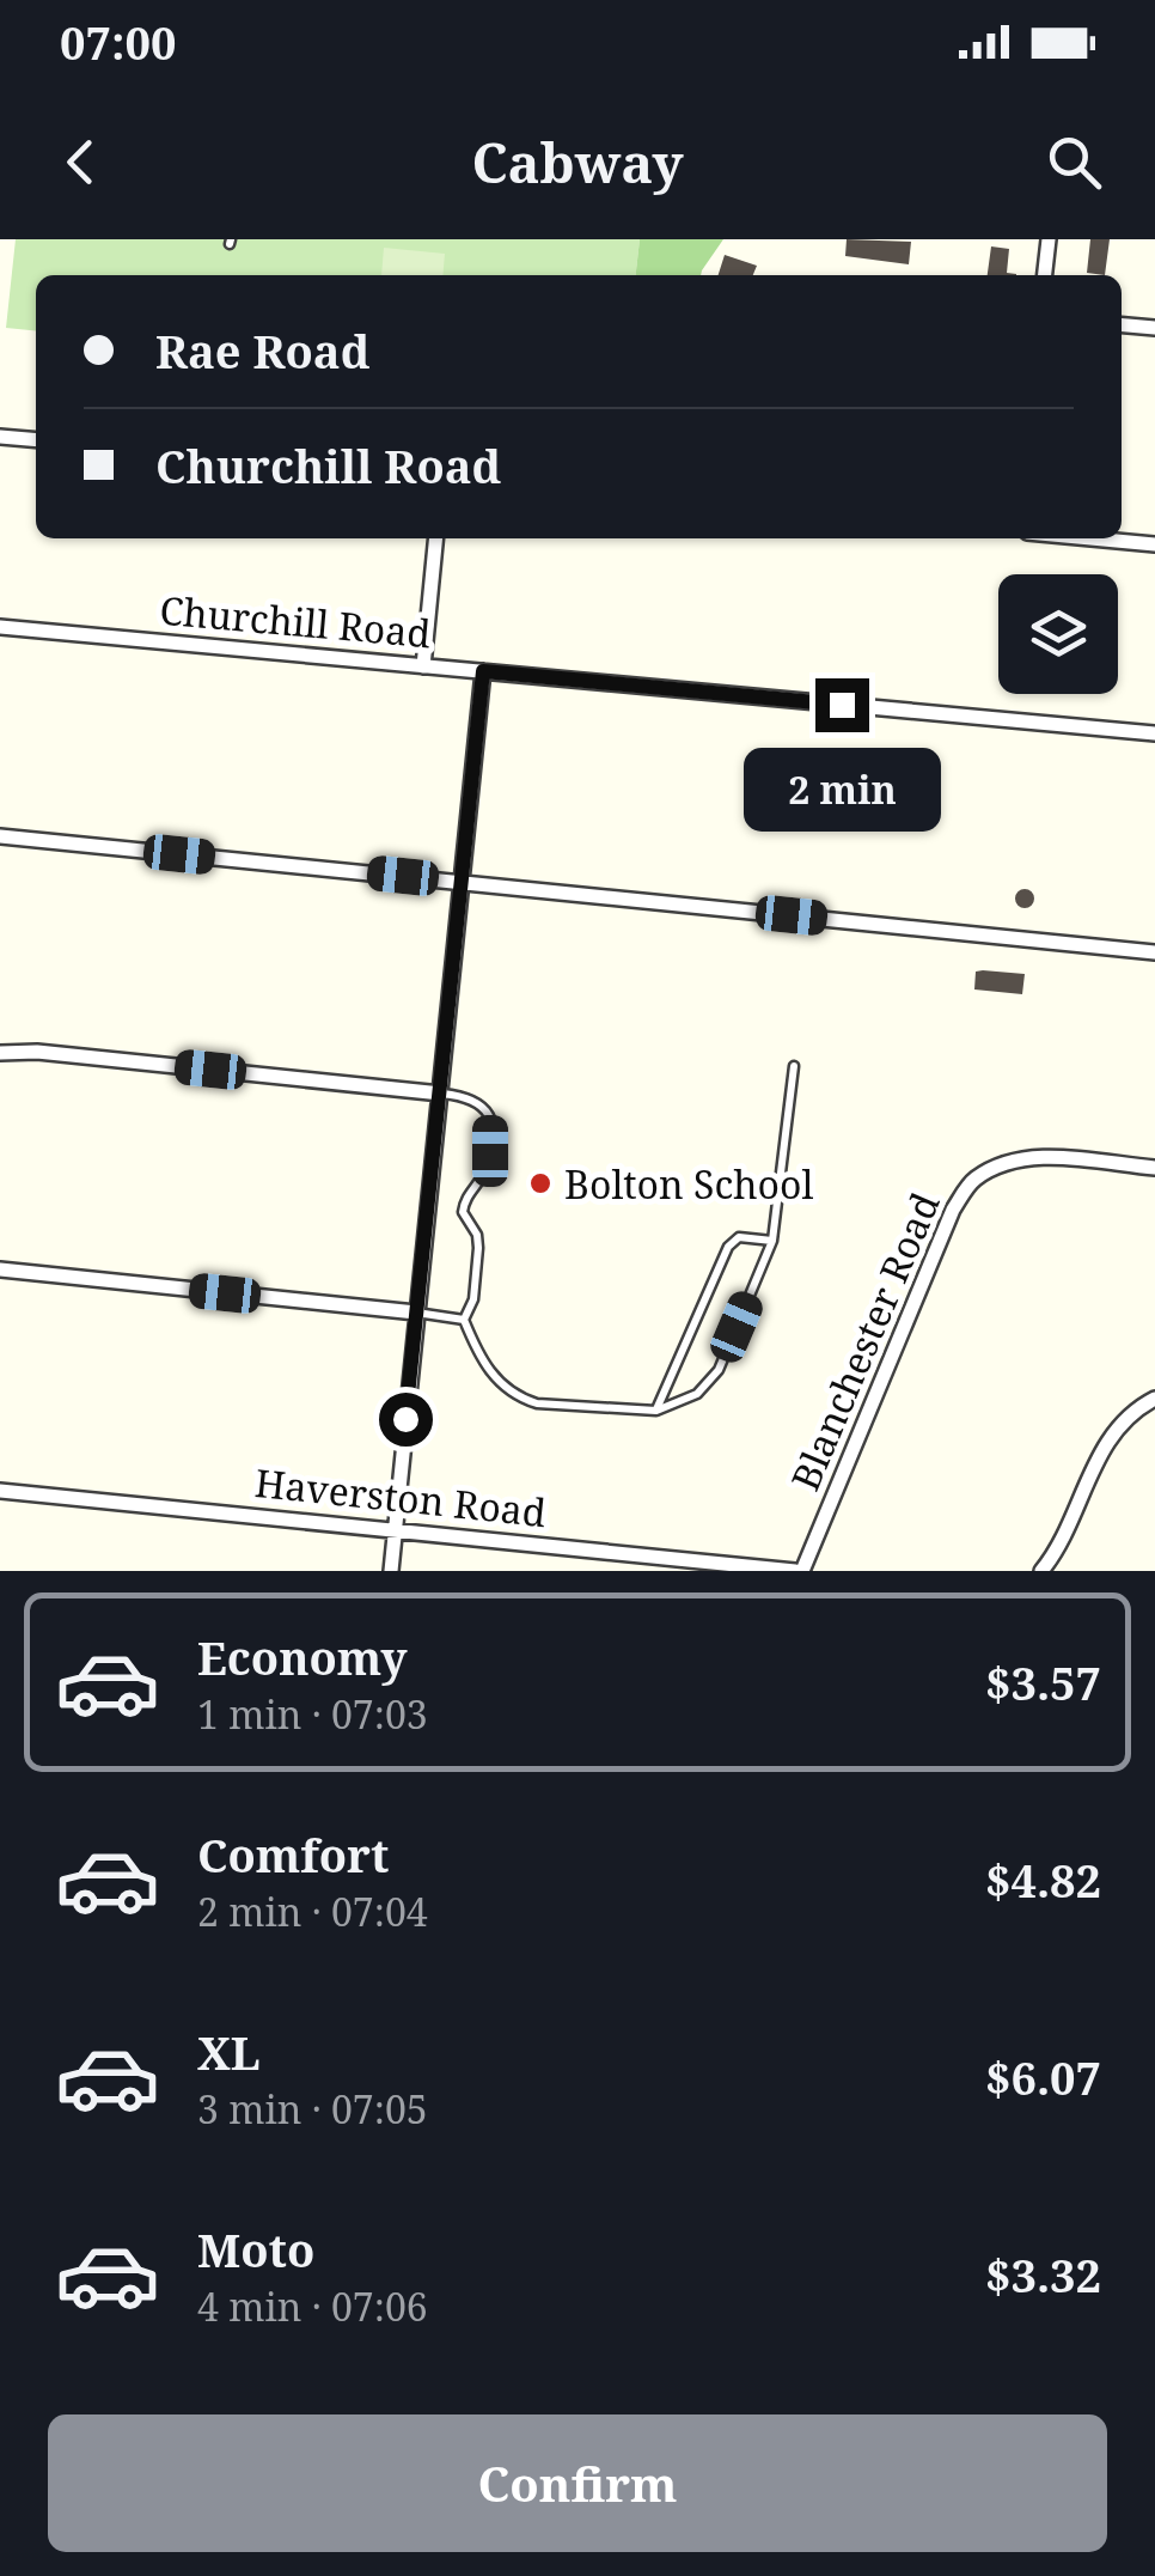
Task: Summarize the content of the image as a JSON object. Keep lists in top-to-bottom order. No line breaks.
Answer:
{"streets":{"street":["Churchill Road","Blanchester Road","Haverston Road"]},"crossings":[["Blanchester Road","Haverston Road"]],"places":["Bolton School"],"page":{"status":"07:00","header":"Cabway","banner":["Rae Road","Churchill Road"],"bubble":"2 min","list":[{"name":"Economy","note":"1 min · 07:03","value":"$3.57"},{"name":"Comfort","note":"2 min · 07:04","value":"$4.82"},{"name":"XL","note":"3 min · 07:05","value":"$6.07"},{"name":"Moto","note":"4 min · 07:06","value":"$3.32"}],"buttons":"Confirm"}}
